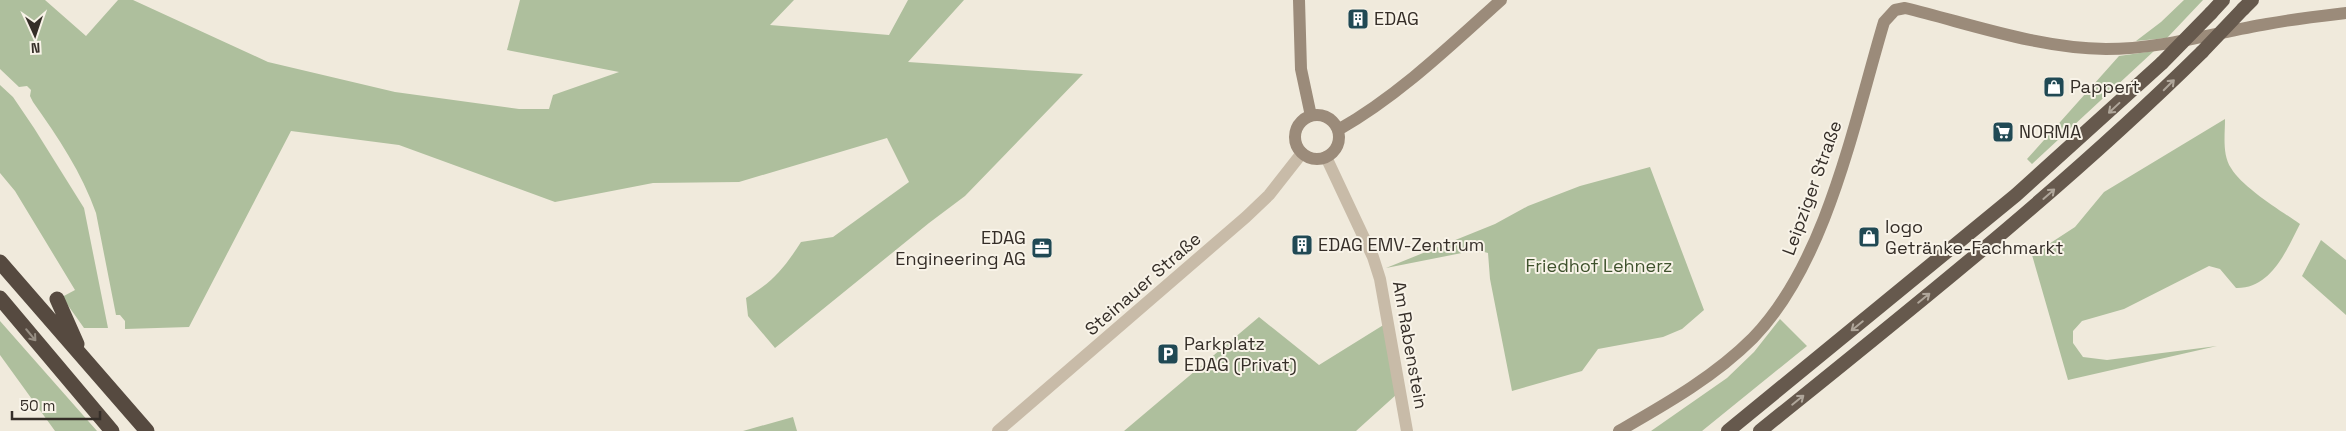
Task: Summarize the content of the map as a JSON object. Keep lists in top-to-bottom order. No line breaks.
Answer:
{"streets":{"main road":["Leipziger Straße"],"street":["Steinauer Straße","Am Rabenstein"]},"crossings":[["Steinauer Straße","Am Rabenstein"]],"parks":["Friedhof Lehnerz"],"places":{"building":["EDAG","EDAG EMV-Zentrum"],"shop":["Pappert","logo Getränke-Fachmarkt"],"supermarket":["NORMA"],"office":["EDAG Engineering AG"],"parking":["Parkplatz EDAG (Privat)"]},"scale_bar":"50 m","north":"bottom"}
